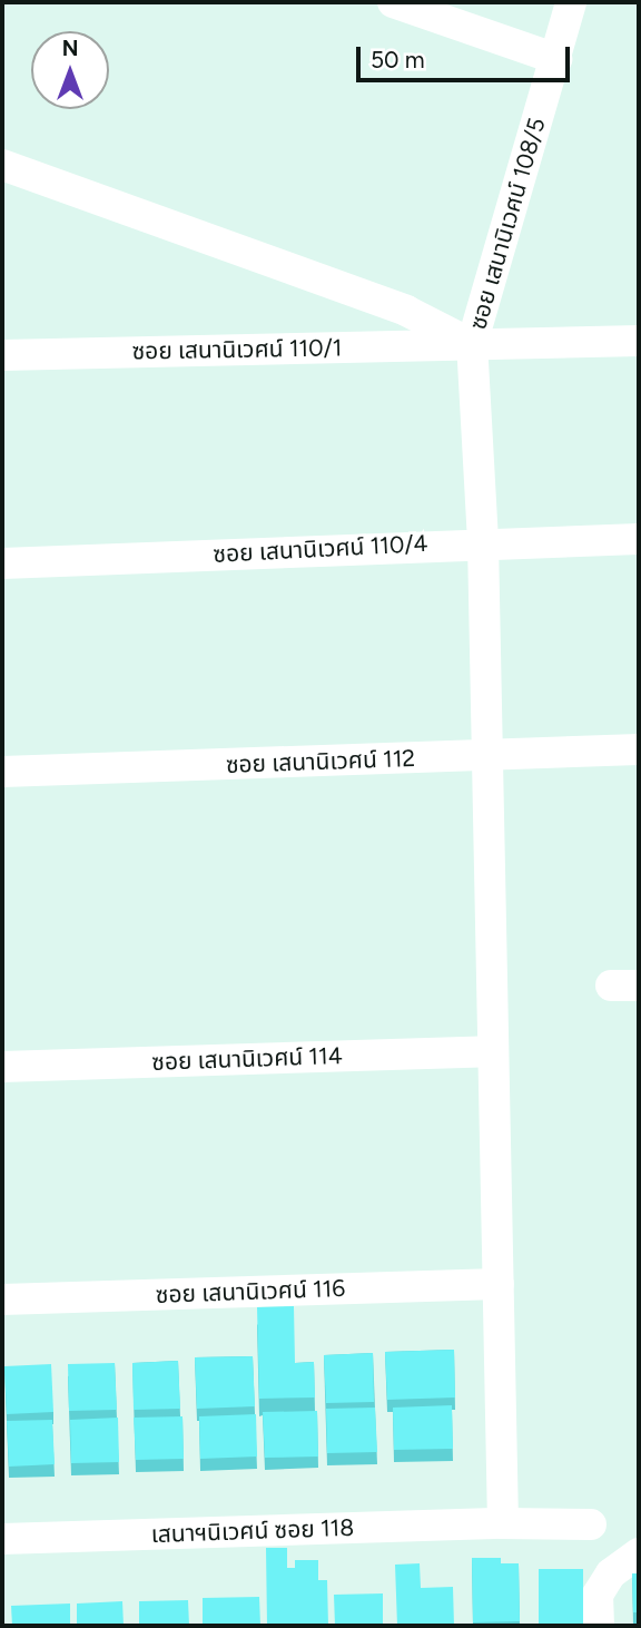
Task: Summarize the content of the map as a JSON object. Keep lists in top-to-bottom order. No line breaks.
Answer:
{"streets":{"street":["ซอย เสนานิเวศน์ 108/5","ซอย เสนานิเวศน์ 110/1","ซอย เสนานิเวศน์ 110/4","ซอย เสนานิเวศน์ 112","ซอย เสนานิเวศน์ 114","ซอย เสนานิเวศน์ 116","เสนาฯนิเวศน์ ซอย 118"]},"crossings":[["ซอย เสนานิเวศน์ 108/5","ซอย เสนานิเวศน์ 110/1"],["ซอย เสนานิเวศน์ 108/5","ซอย เสนานิเวศน์ 110/4"],["ซอย เสนานิเวศน์ 108/5","ซอย เสนานิเวศน์ 112"],["ซอย เสนานิเวศน์ 108/5","ซอย เสนานิเวศน์ 114"],["ซอย เสนานิเวศน์ 108/5","ซอย เสนานิเวศน์ 116"],["ซอย เสนานิเวศน์ 108/5","เสนาฯนิเวศน์ ซอย 118"]],"scale_bar":"50 m","north":"top"}
